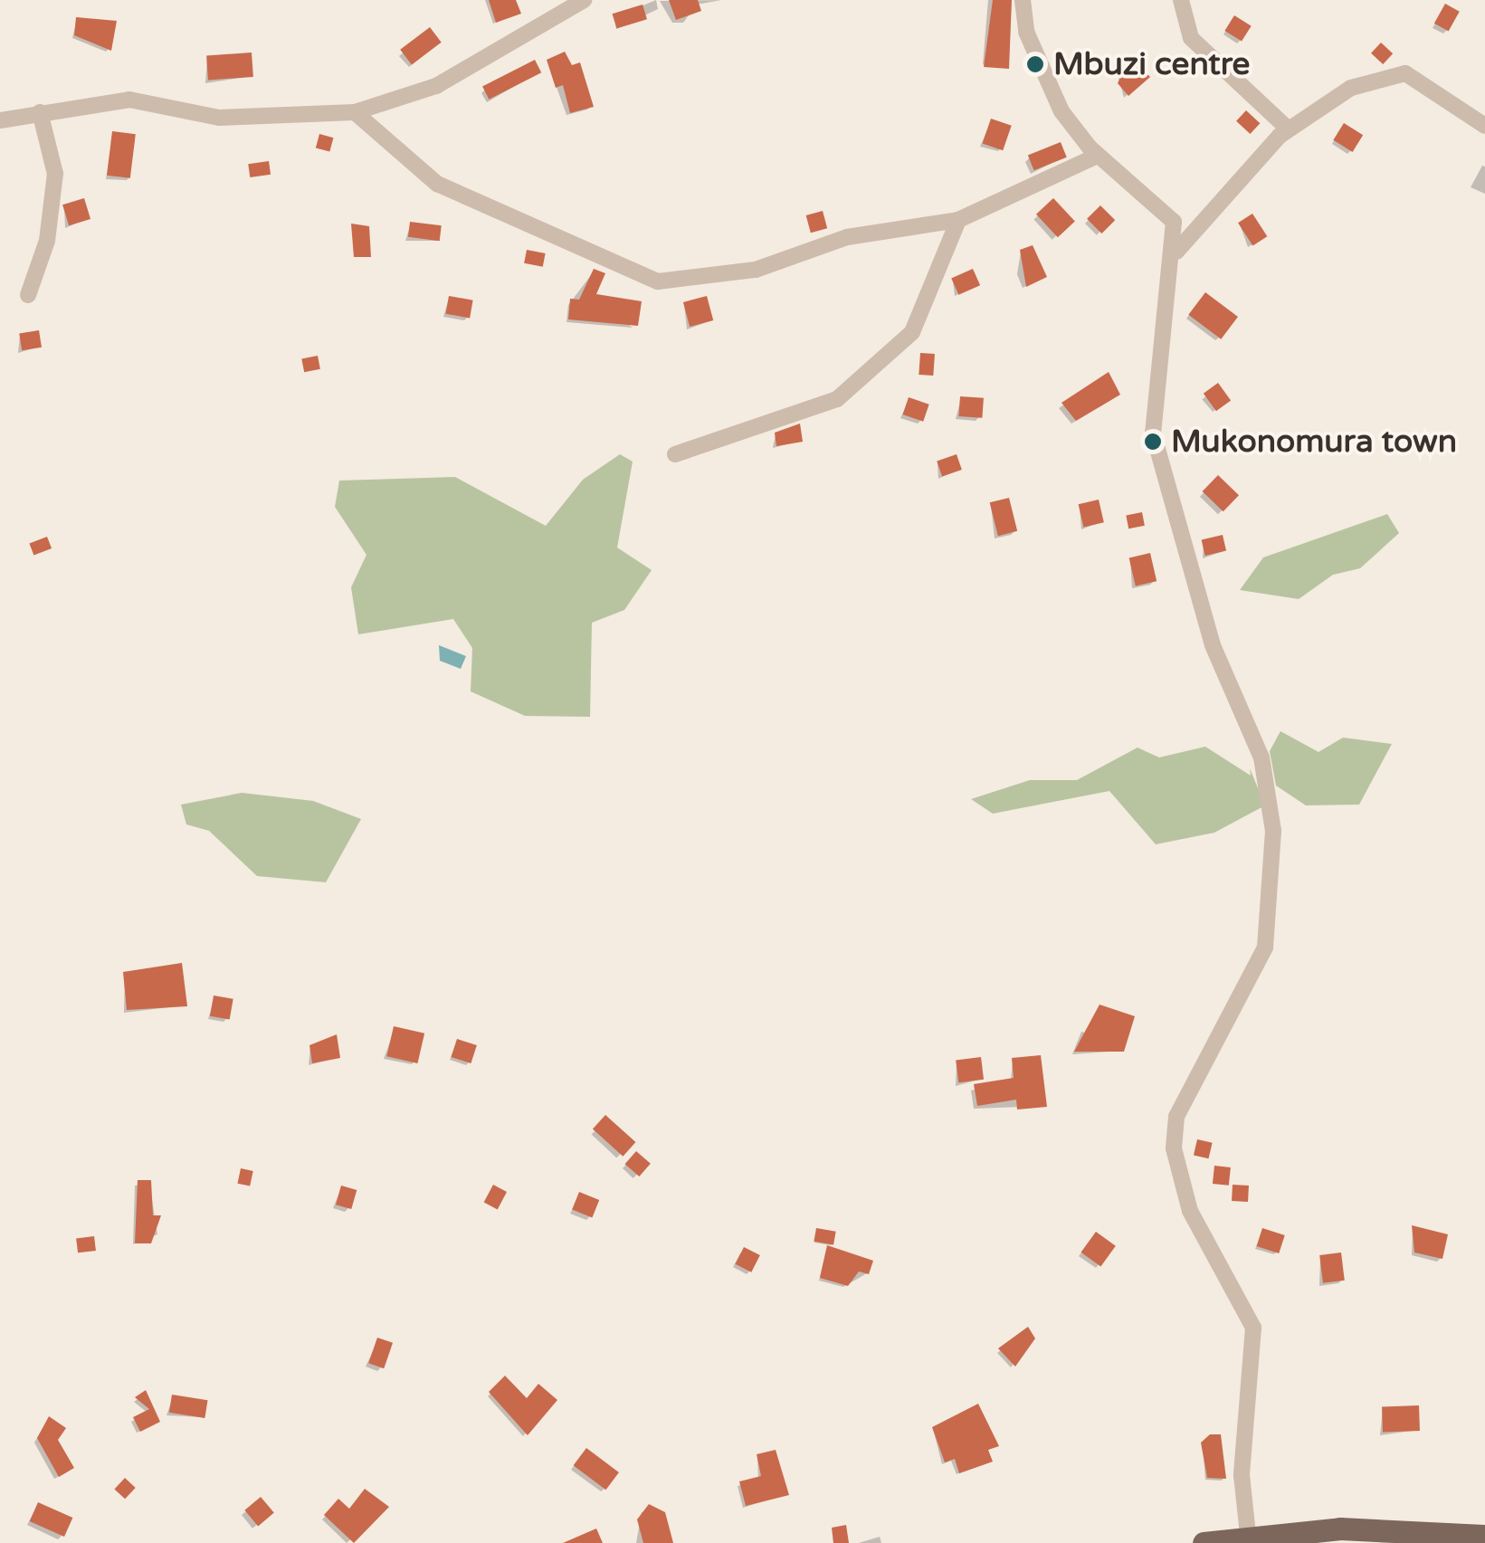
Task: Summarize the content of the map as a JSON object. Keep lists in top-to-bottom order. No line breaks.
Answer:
{"places":["Mbuzi centre","Mukonomura town"]}
